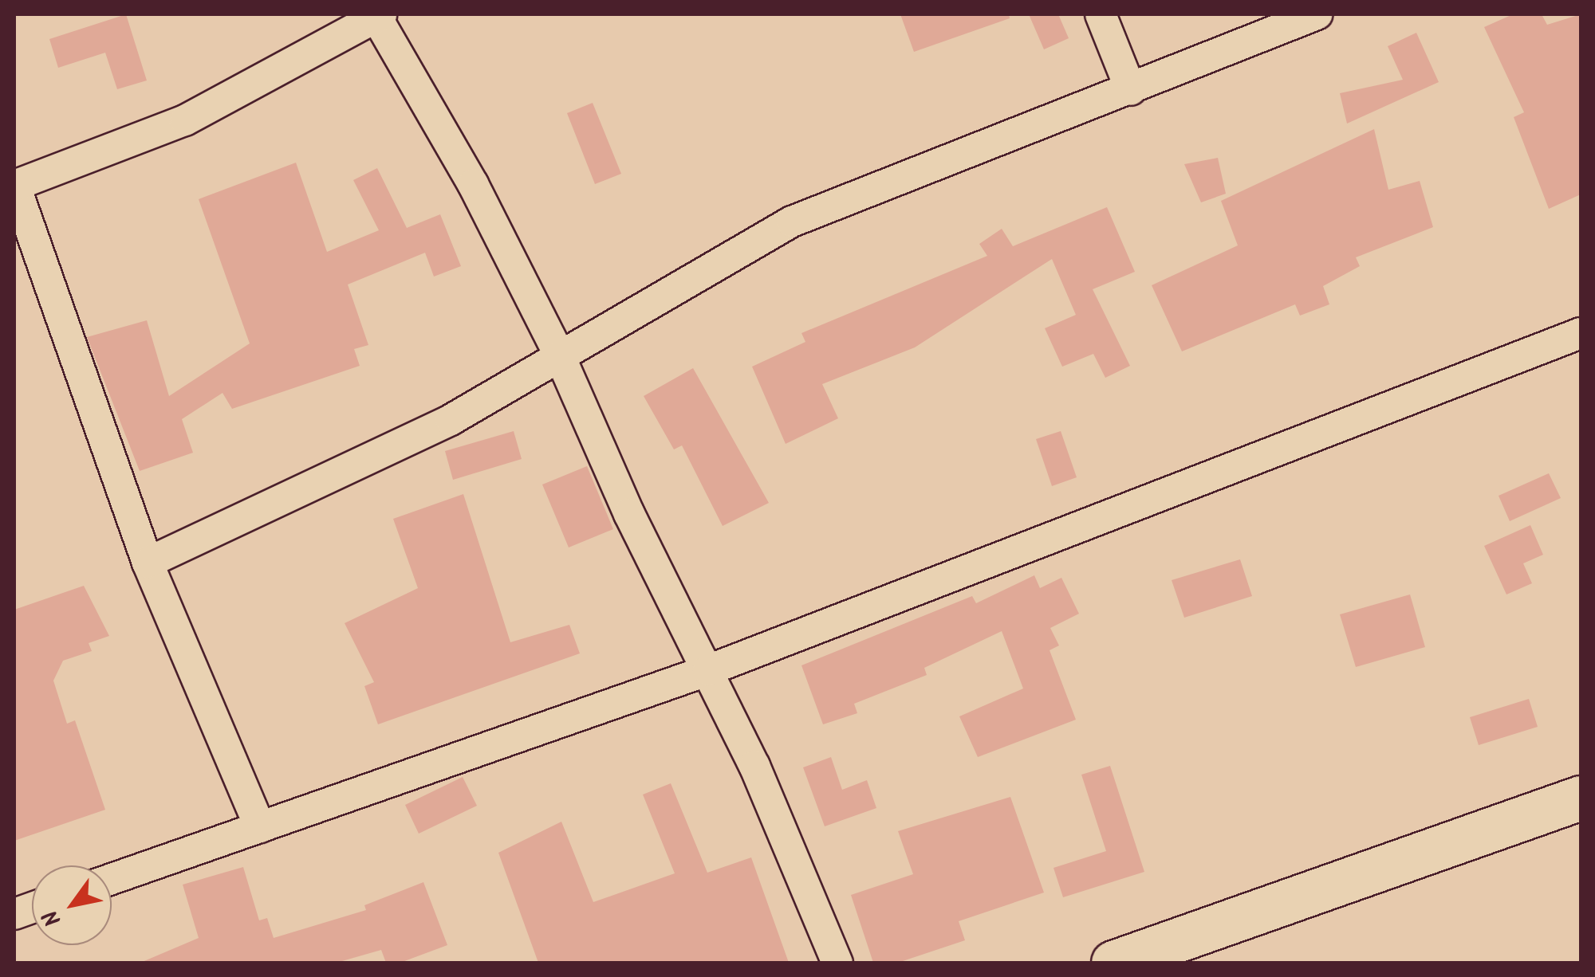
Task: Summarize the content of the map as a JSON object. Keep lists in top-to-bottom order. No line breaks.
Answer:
{"north":"bottom left"}
